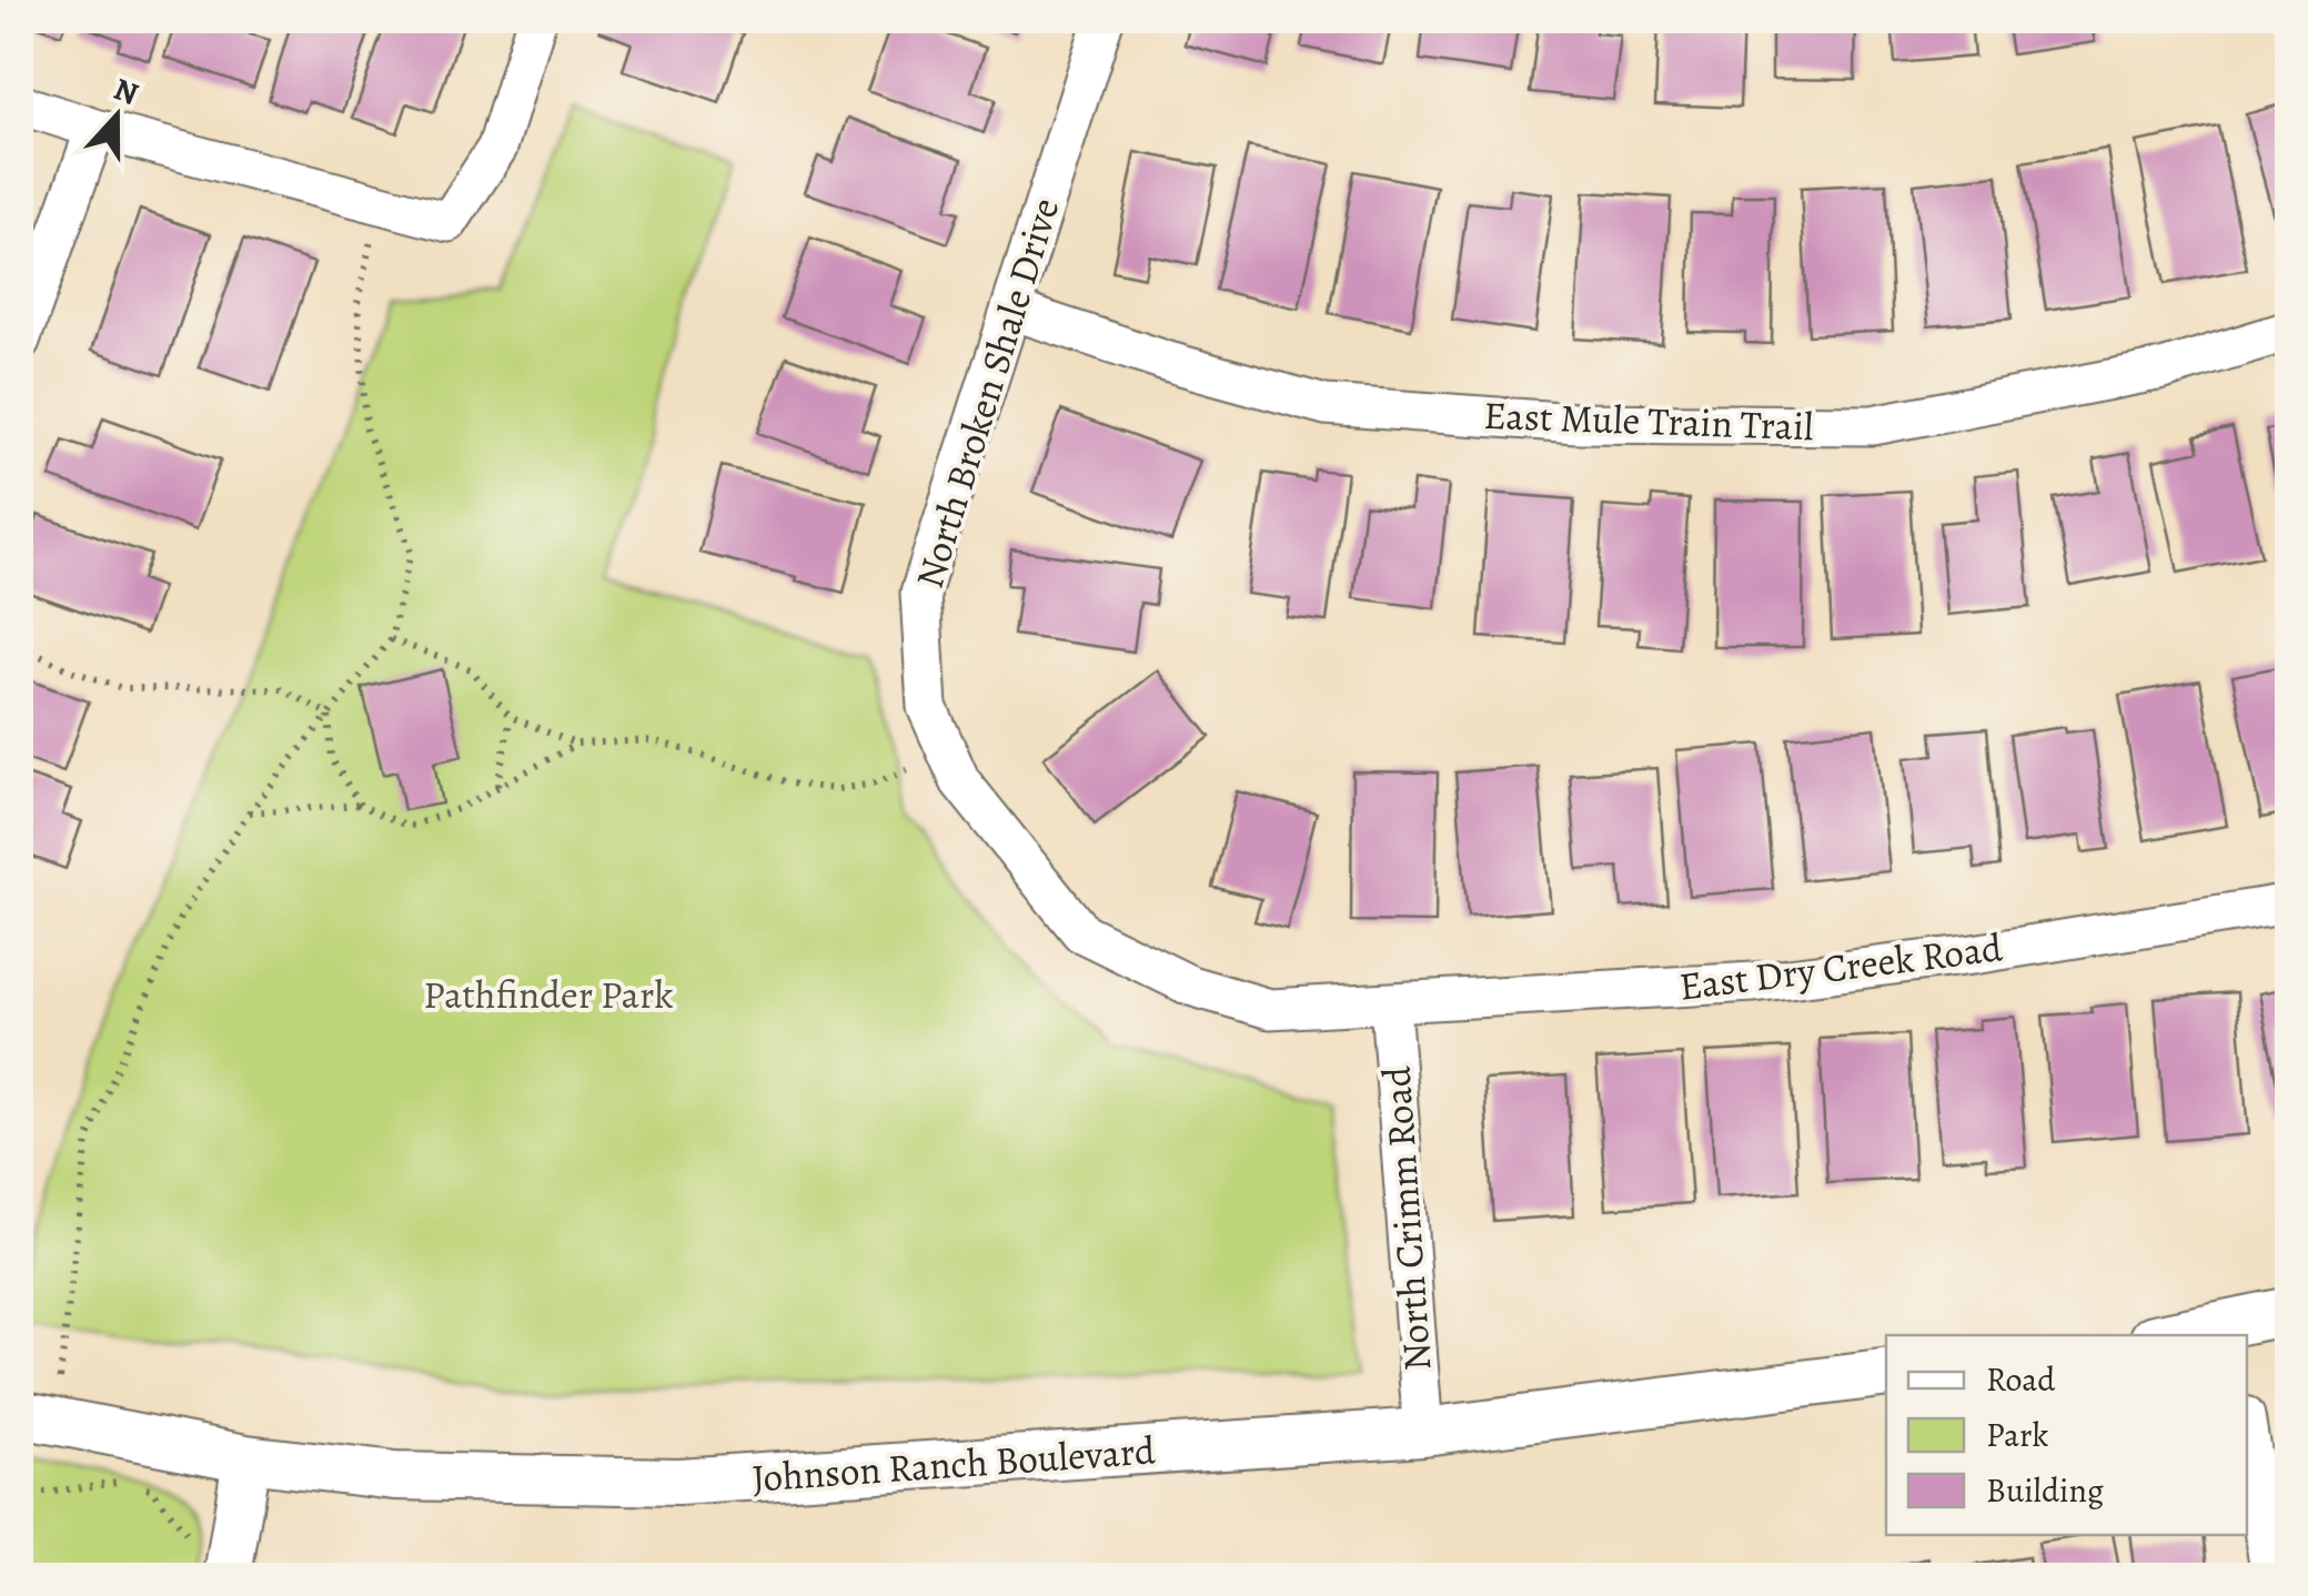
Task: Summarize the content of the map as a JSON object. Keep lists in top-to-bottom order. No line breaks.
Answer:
{"streets":{"street":["North Broken Shale Drive","East Mule Train Trail","East Dry Creek Road","North Crimm Road","Johnson Ranch Boulevard"]},"crossings":[["North Broken Shale Drive","East Mule Train Trail"],["North Broken Shale Drive","East Dry Creek Road"],["North Broken Shale Drive","North Crimm Road"],["East Dry Creek Road","North Crimm Road"],["North Crimm Road","Johnson Ranch Boulevard"]],"parks":["Pathfinder Park"],"legend":["Road","Park","Building"],"north":"top"}
